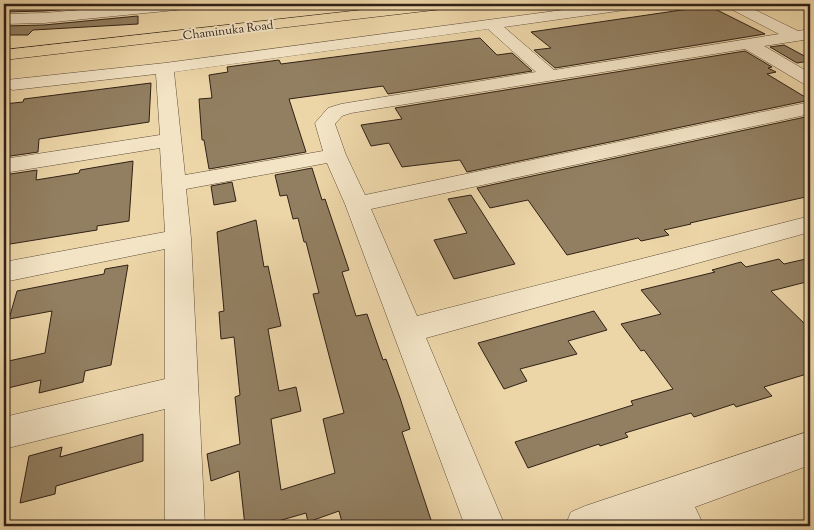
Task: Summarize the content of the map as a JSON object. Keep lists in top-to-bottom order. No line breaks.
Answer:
{"streets":{"main road":["Chaminuka Road"]}}
